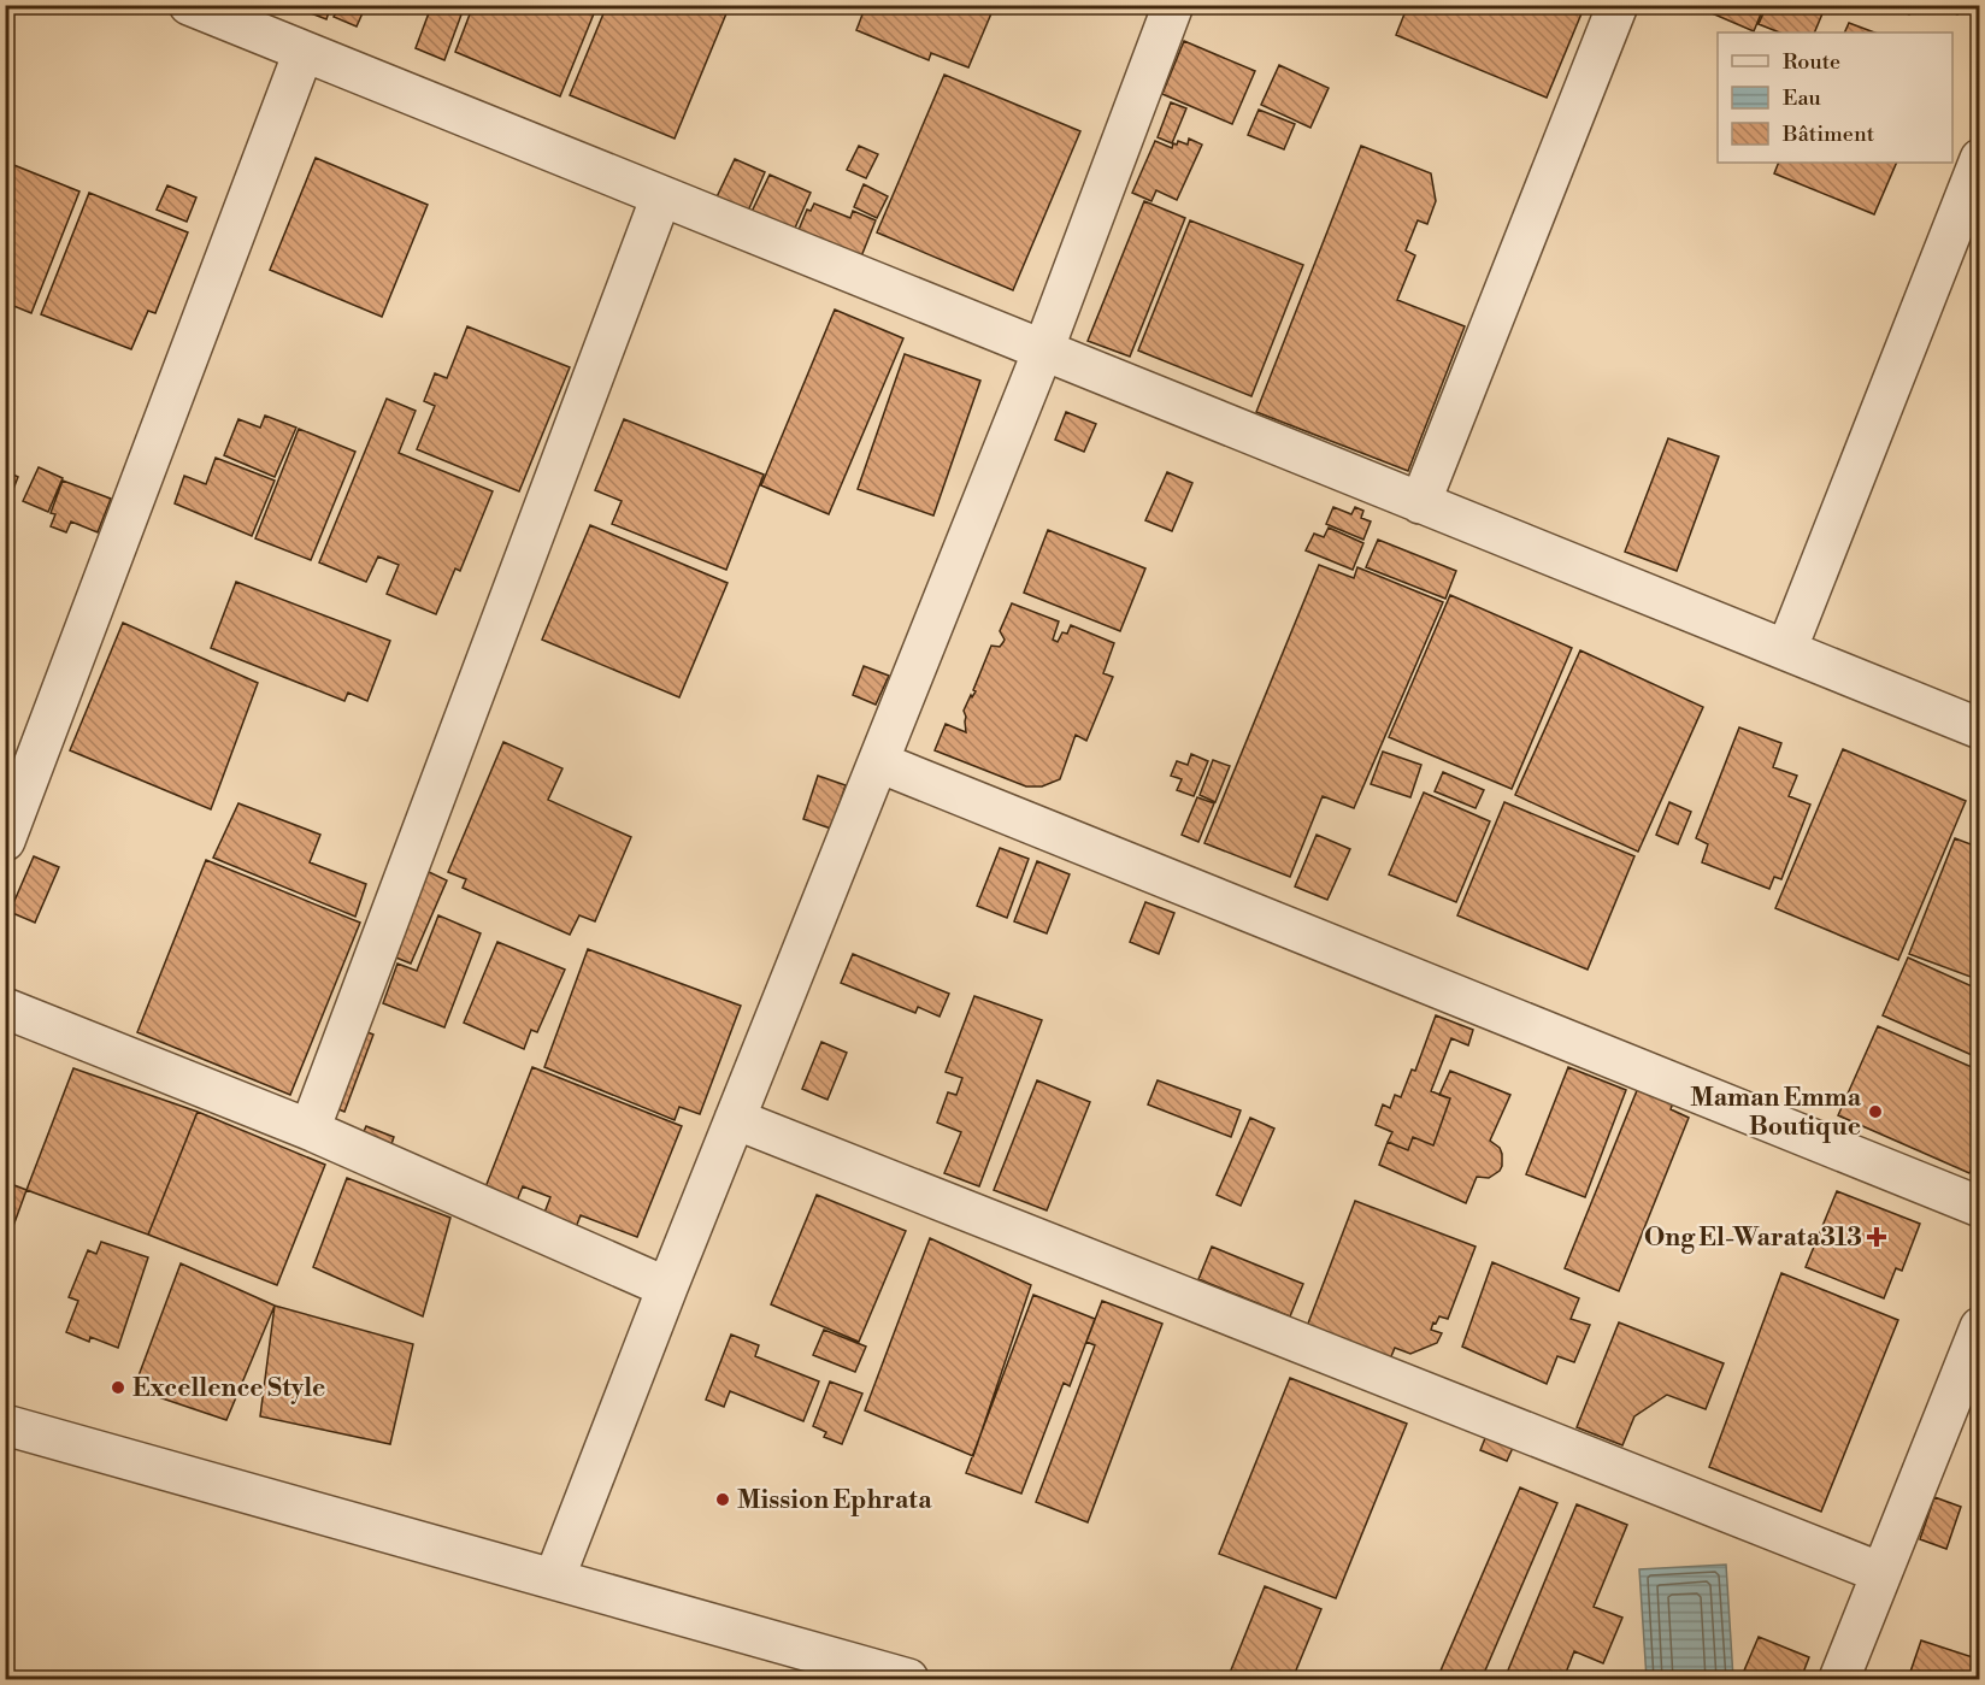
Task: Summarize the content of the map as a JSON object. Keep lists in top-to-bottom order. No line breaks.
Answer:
{"places":{"other":["Maman Emma Boutique","Excellence Style","Mission Ephrata"],"health":["Ong El-Warata313"]},"legend":["Route","Eau","Bâtiment"]}
